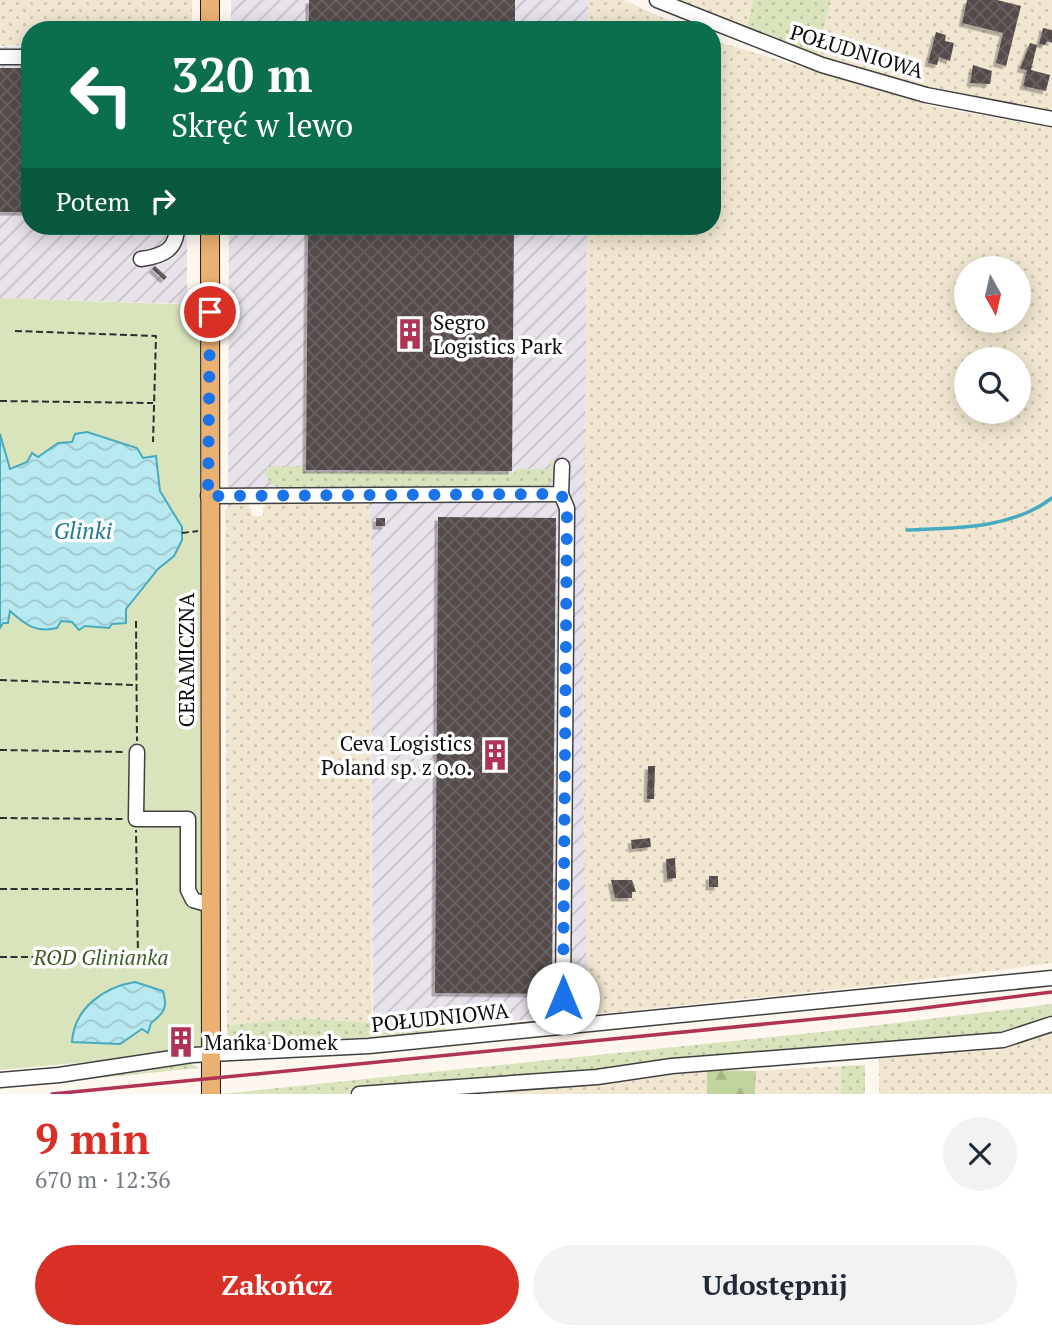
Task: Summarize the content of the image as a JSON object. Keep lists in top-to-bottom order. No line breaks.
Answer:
{"streets":{"main road":["CERAMICZNA"],"street":["POŁUDNIOWA"]},"crossings":[["POŁUDNIOWA","CERAMICZNA"]],"water":["Glinki"],"parks":["ROD Glinianka"],"places":{"building":["Segro Logistics Park","Ceva Logistics Poland sp. z o.o.","Mańka Domek"]},"north":"bottom","page":{"turn":["320 m","Skręć w lewo"],"then":"Potem","heading":["9 min","670 m · 12:36"],"buttons":["Zakończ","Udostępnij"]}}
